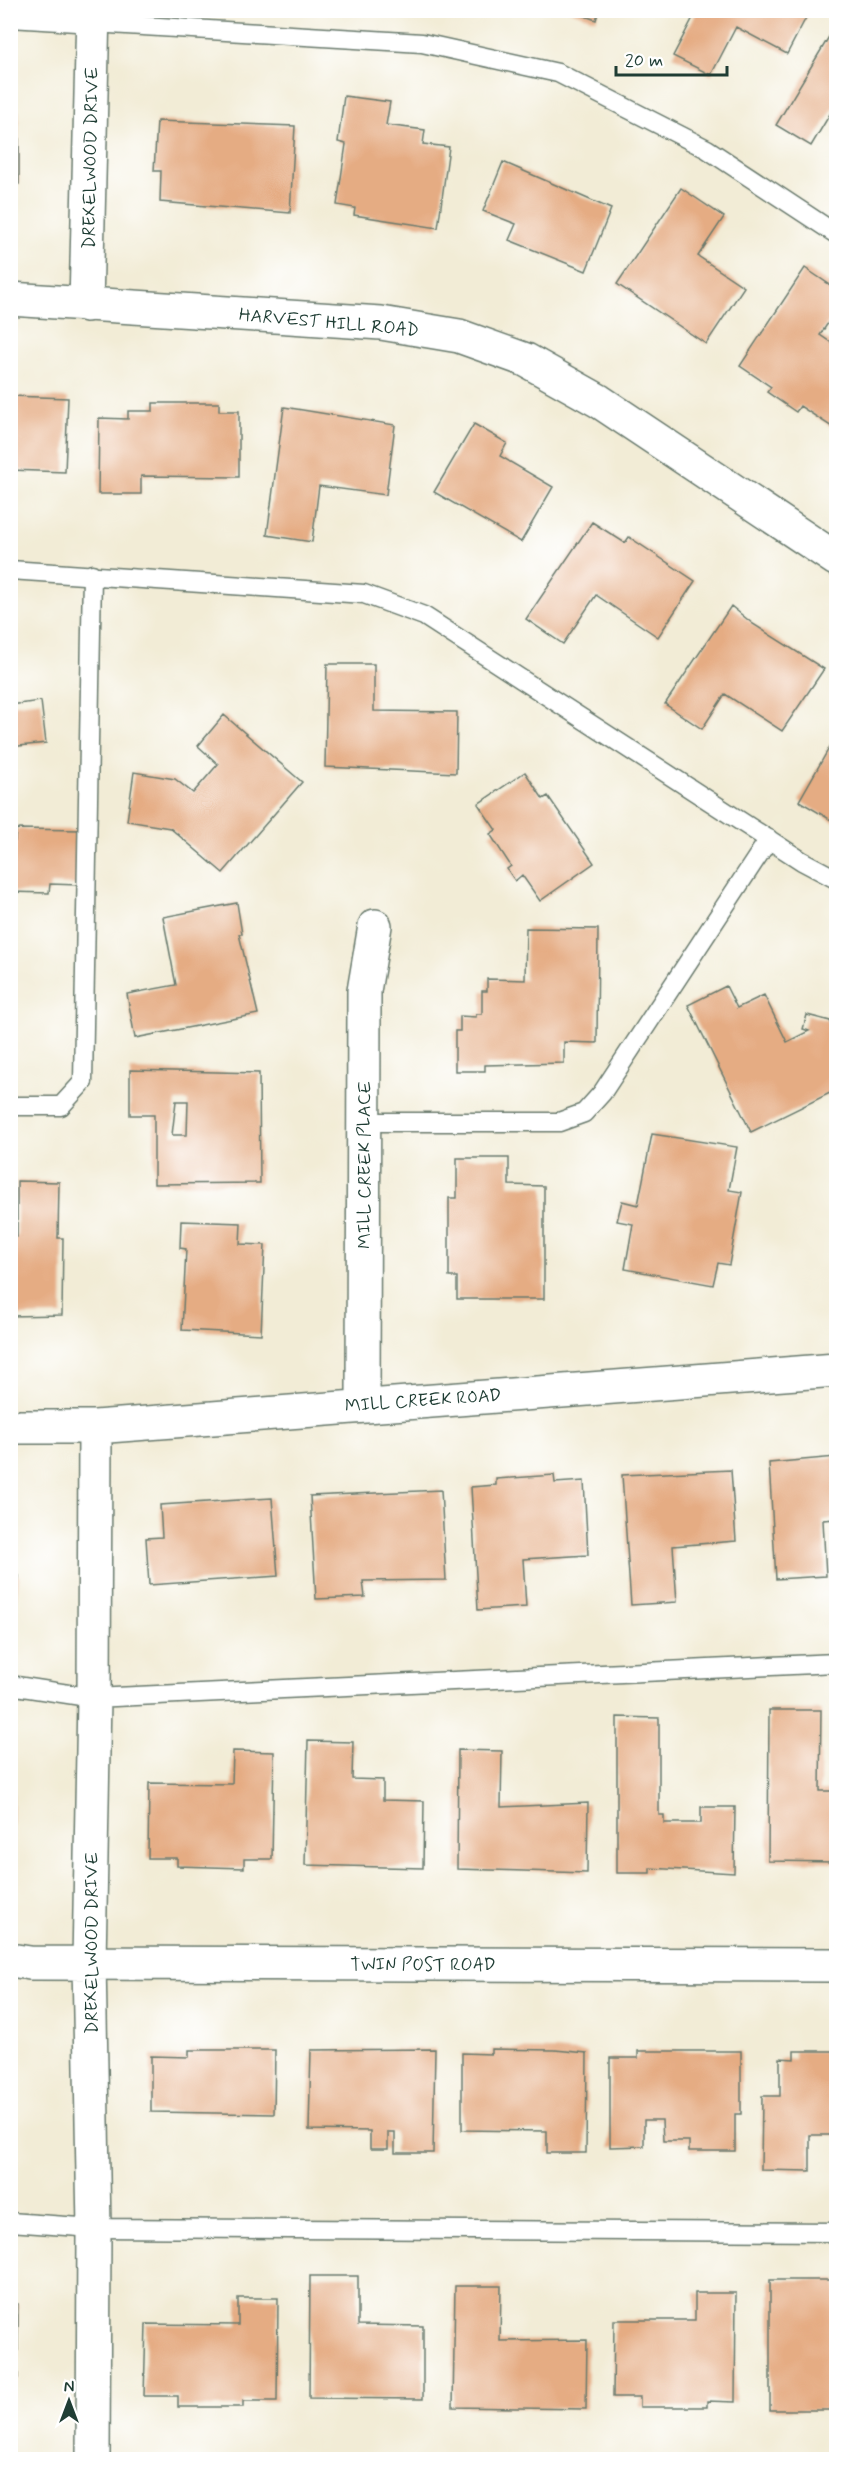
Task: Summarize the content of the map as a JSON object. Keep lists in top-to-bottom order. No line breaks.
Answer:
{"streets":{"street":["DREXELWOOD DRIVE","HARVEST HILL ROAD","MILL CREEK PLACE","MILL CREEK ROAD","TWIN POST ROAD"]},"crossings":[["DREXELWOOD DRIVE","HARVEST HILL ROAD"],["DREXELWOOD DRIVE","MILL CREEK ROAD"],["DREXELWOOD DRIVE","TWIN POST ROAD"],["MILL CREEK PLACE","MILL CREEK ROAD"]],"scale_bar":"20 m","north":"top"}
